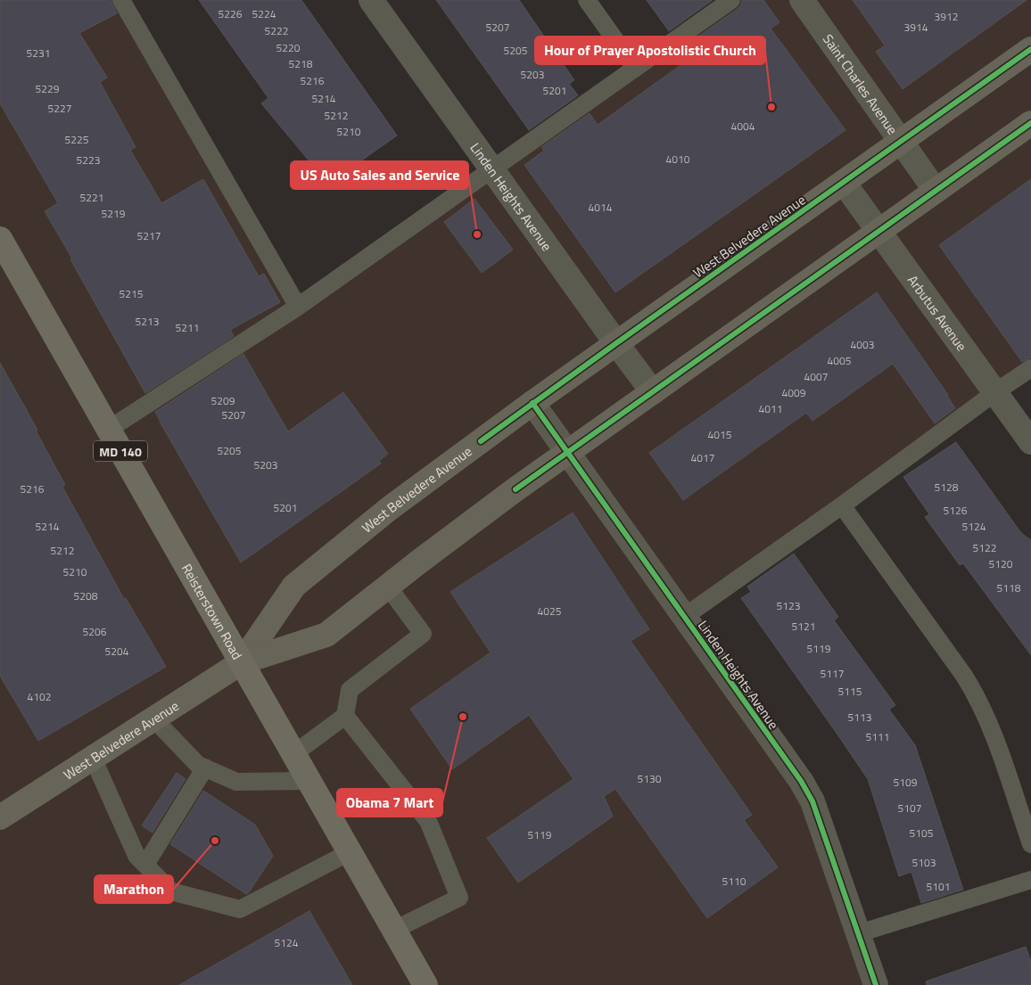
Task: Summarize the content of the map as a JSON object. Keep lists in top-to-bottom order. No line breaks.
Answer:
{"streets":{"main road":["West Belvedere Avenue","MD 140","Reisterstown Road"],"street":["Saint Charles Avenue","Linden Heights Avenue","Arbutus Avenue"]},"crossings":[["Saint Charles Avenue","West Belvedere Avenue"],["Linden Heights Avenue","West Belvedere Avenue"],["West Belvedere Avenue","Arbutus Avenue"],["West Belvedere Avenue","Reisterstown Road"]],"places":["Hour of Prayer Apostolistic Church","US Auto Sales and Service","Obama 7 Mart","Marathon"],"house_numbers":["5226","5224","3912","5207","3914","5222","5220","5205","5231","5218","5203","5216","5229","5201","5214","5227","5212","4004","5210","5225","4010","5223","5221","4014","5219","5217","5215","5213","5211","4003","4005","4007","4009","5209","4011","5207","4015","5205","4017","5203","5128","5216","5201","5126","5214","5124","5122","5212","5120","5210","5118","5208","5123","4025","5121","5206","5119","5204","5117","5115","4102","5113","5111","5130","5109","5107","5105","5119","5103","5110","5101","5124"]}
